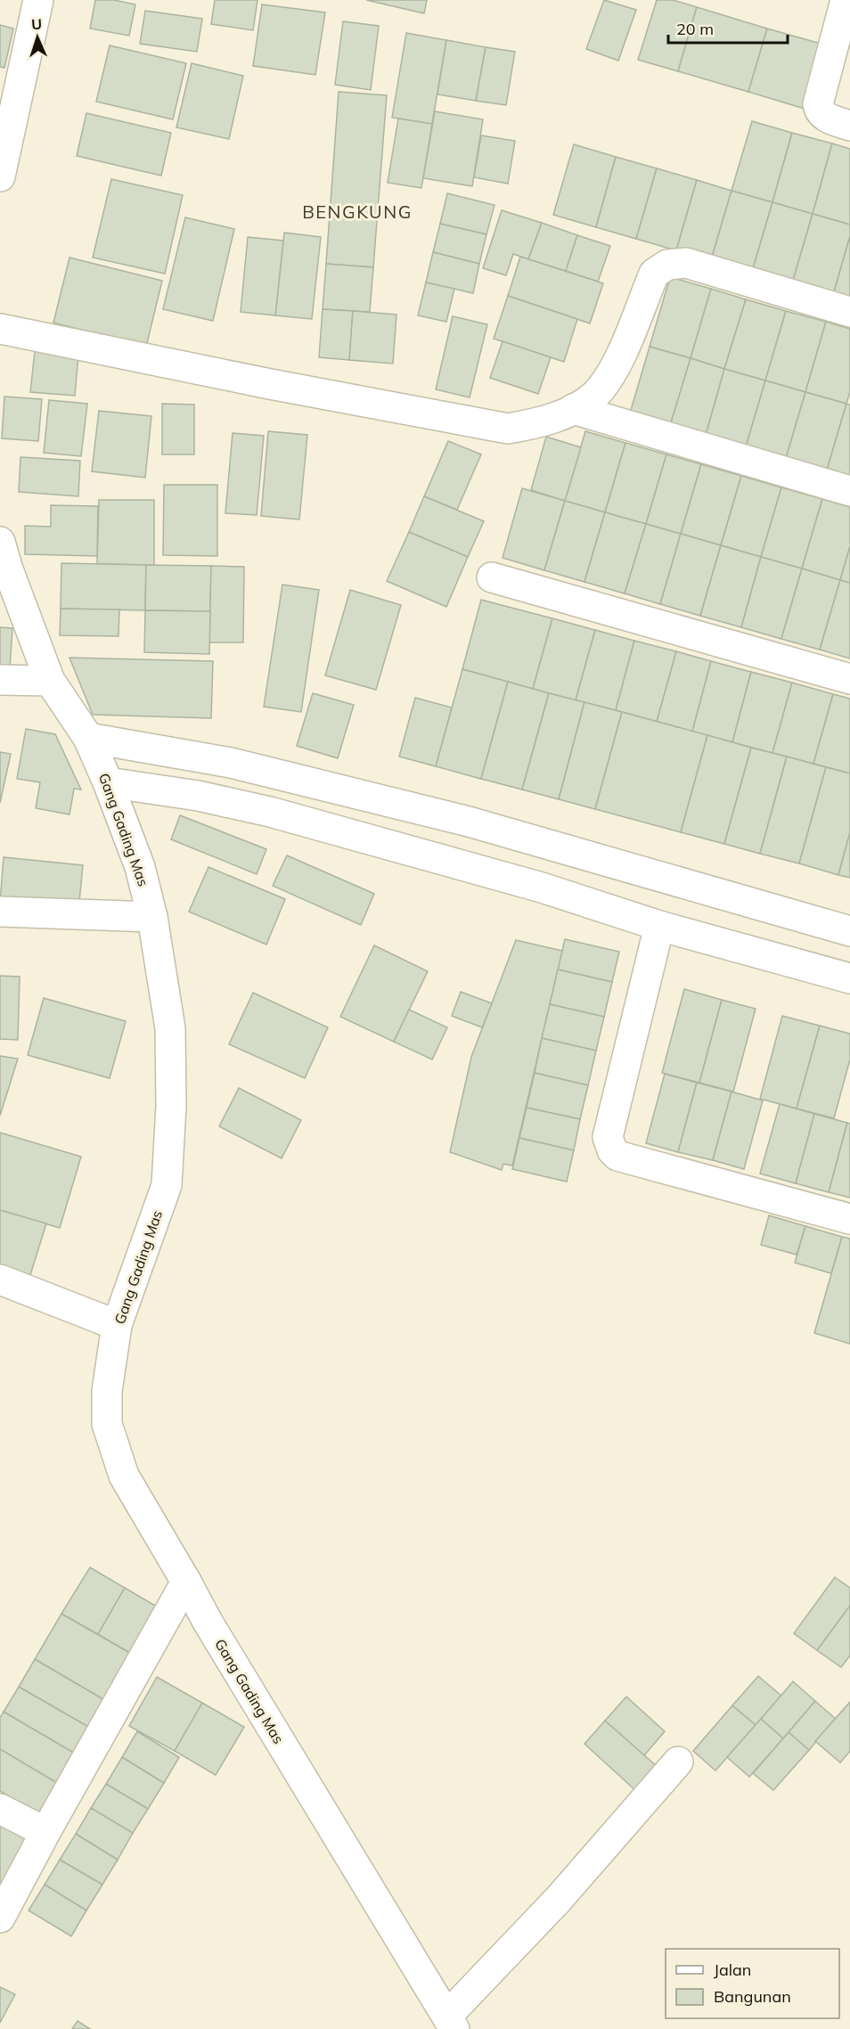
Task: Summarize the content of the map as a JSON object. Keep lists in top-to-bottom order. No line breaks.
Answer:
{"streets":{"street":["Gang Gading Mas"]},"districts":["BENGKUNG"],"legend":["Jalan","Bangunan"],"scale_bar":"20 m","north":"top"}
